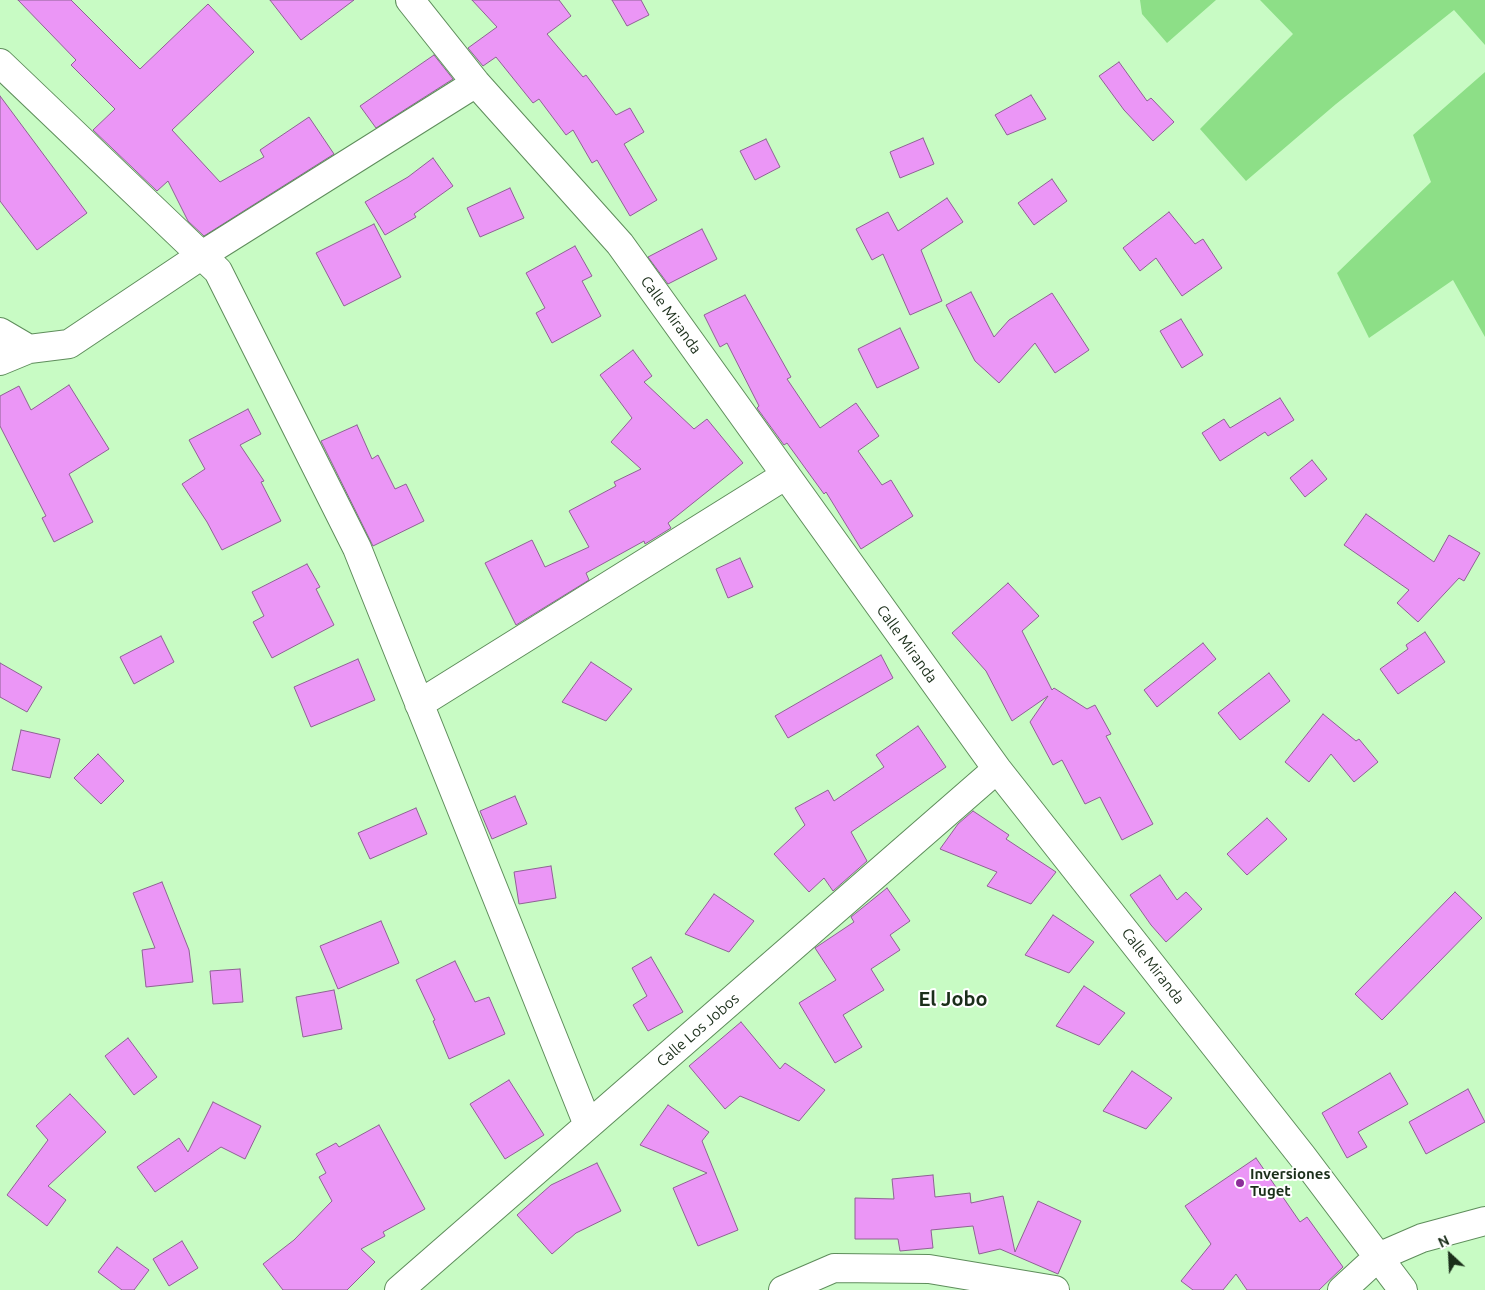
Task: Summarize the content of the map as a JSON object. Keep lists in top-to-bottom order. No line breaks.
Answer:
{"streets":{"street":["Calle Miranda","Calle Los Jobos"]},"crossings":[["Calle Miranda","Calle Los Jobos"]],"districts":["El Jobo"],"places":["Inversiones Tuget"],"north":"top left"}
